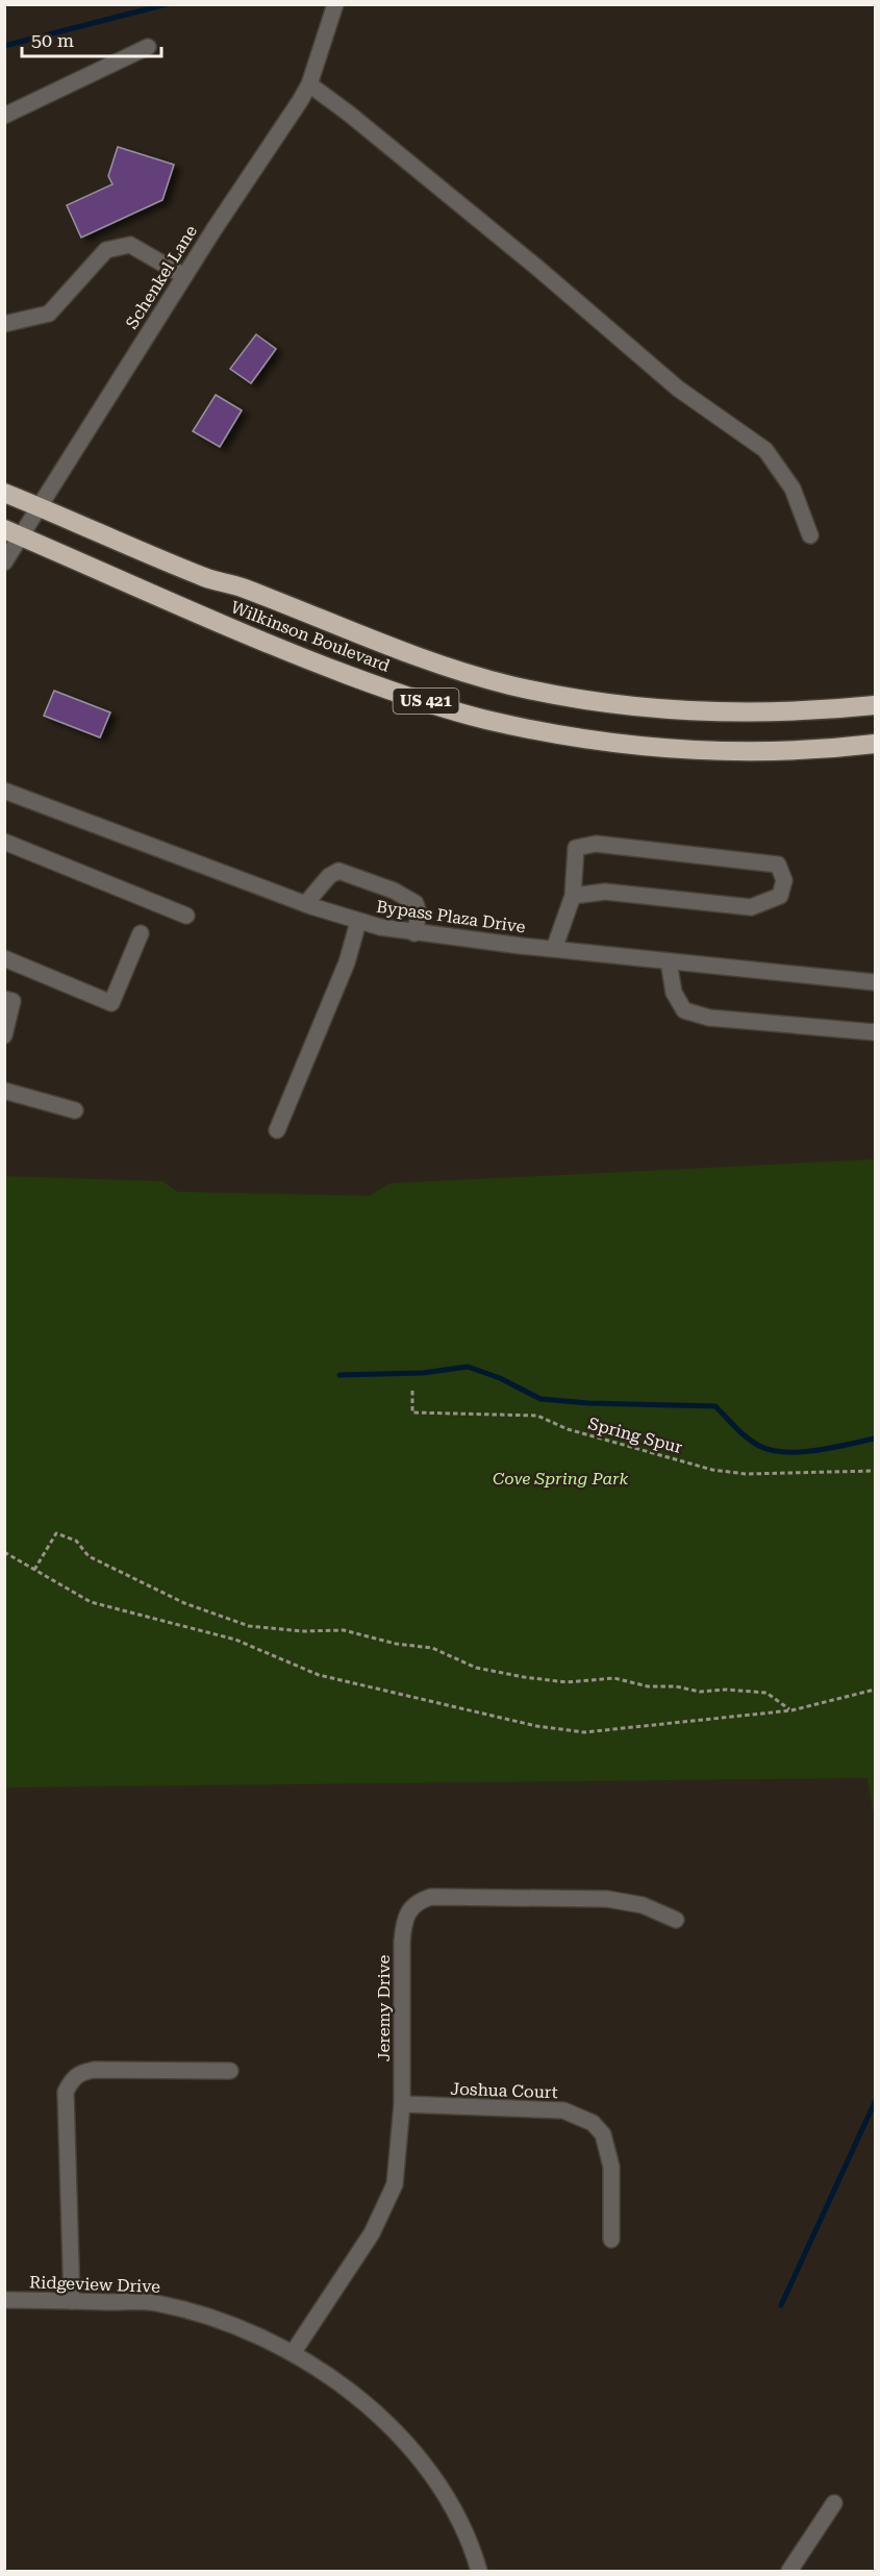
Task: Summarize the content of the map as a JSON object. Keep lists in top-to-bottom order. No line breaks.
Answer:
{"streets":{"highway":["Wilkinson Boulevard","US 421"],"street":["Schenkel Lane","Bypass Plaza Drive","Jeremy Drive","Joshua Court","Ridgeview Drive"],"path":["Spring Spur"]},"crossings":[["Schenkel Lane","Wilkinson Boulevard"],["Jeremy Drive","Joshua Court"],["Jeremy Drive","Ridgeview Drive"]],"parks":["Cove Spring Park"],"scale_bar":"50 m"}
